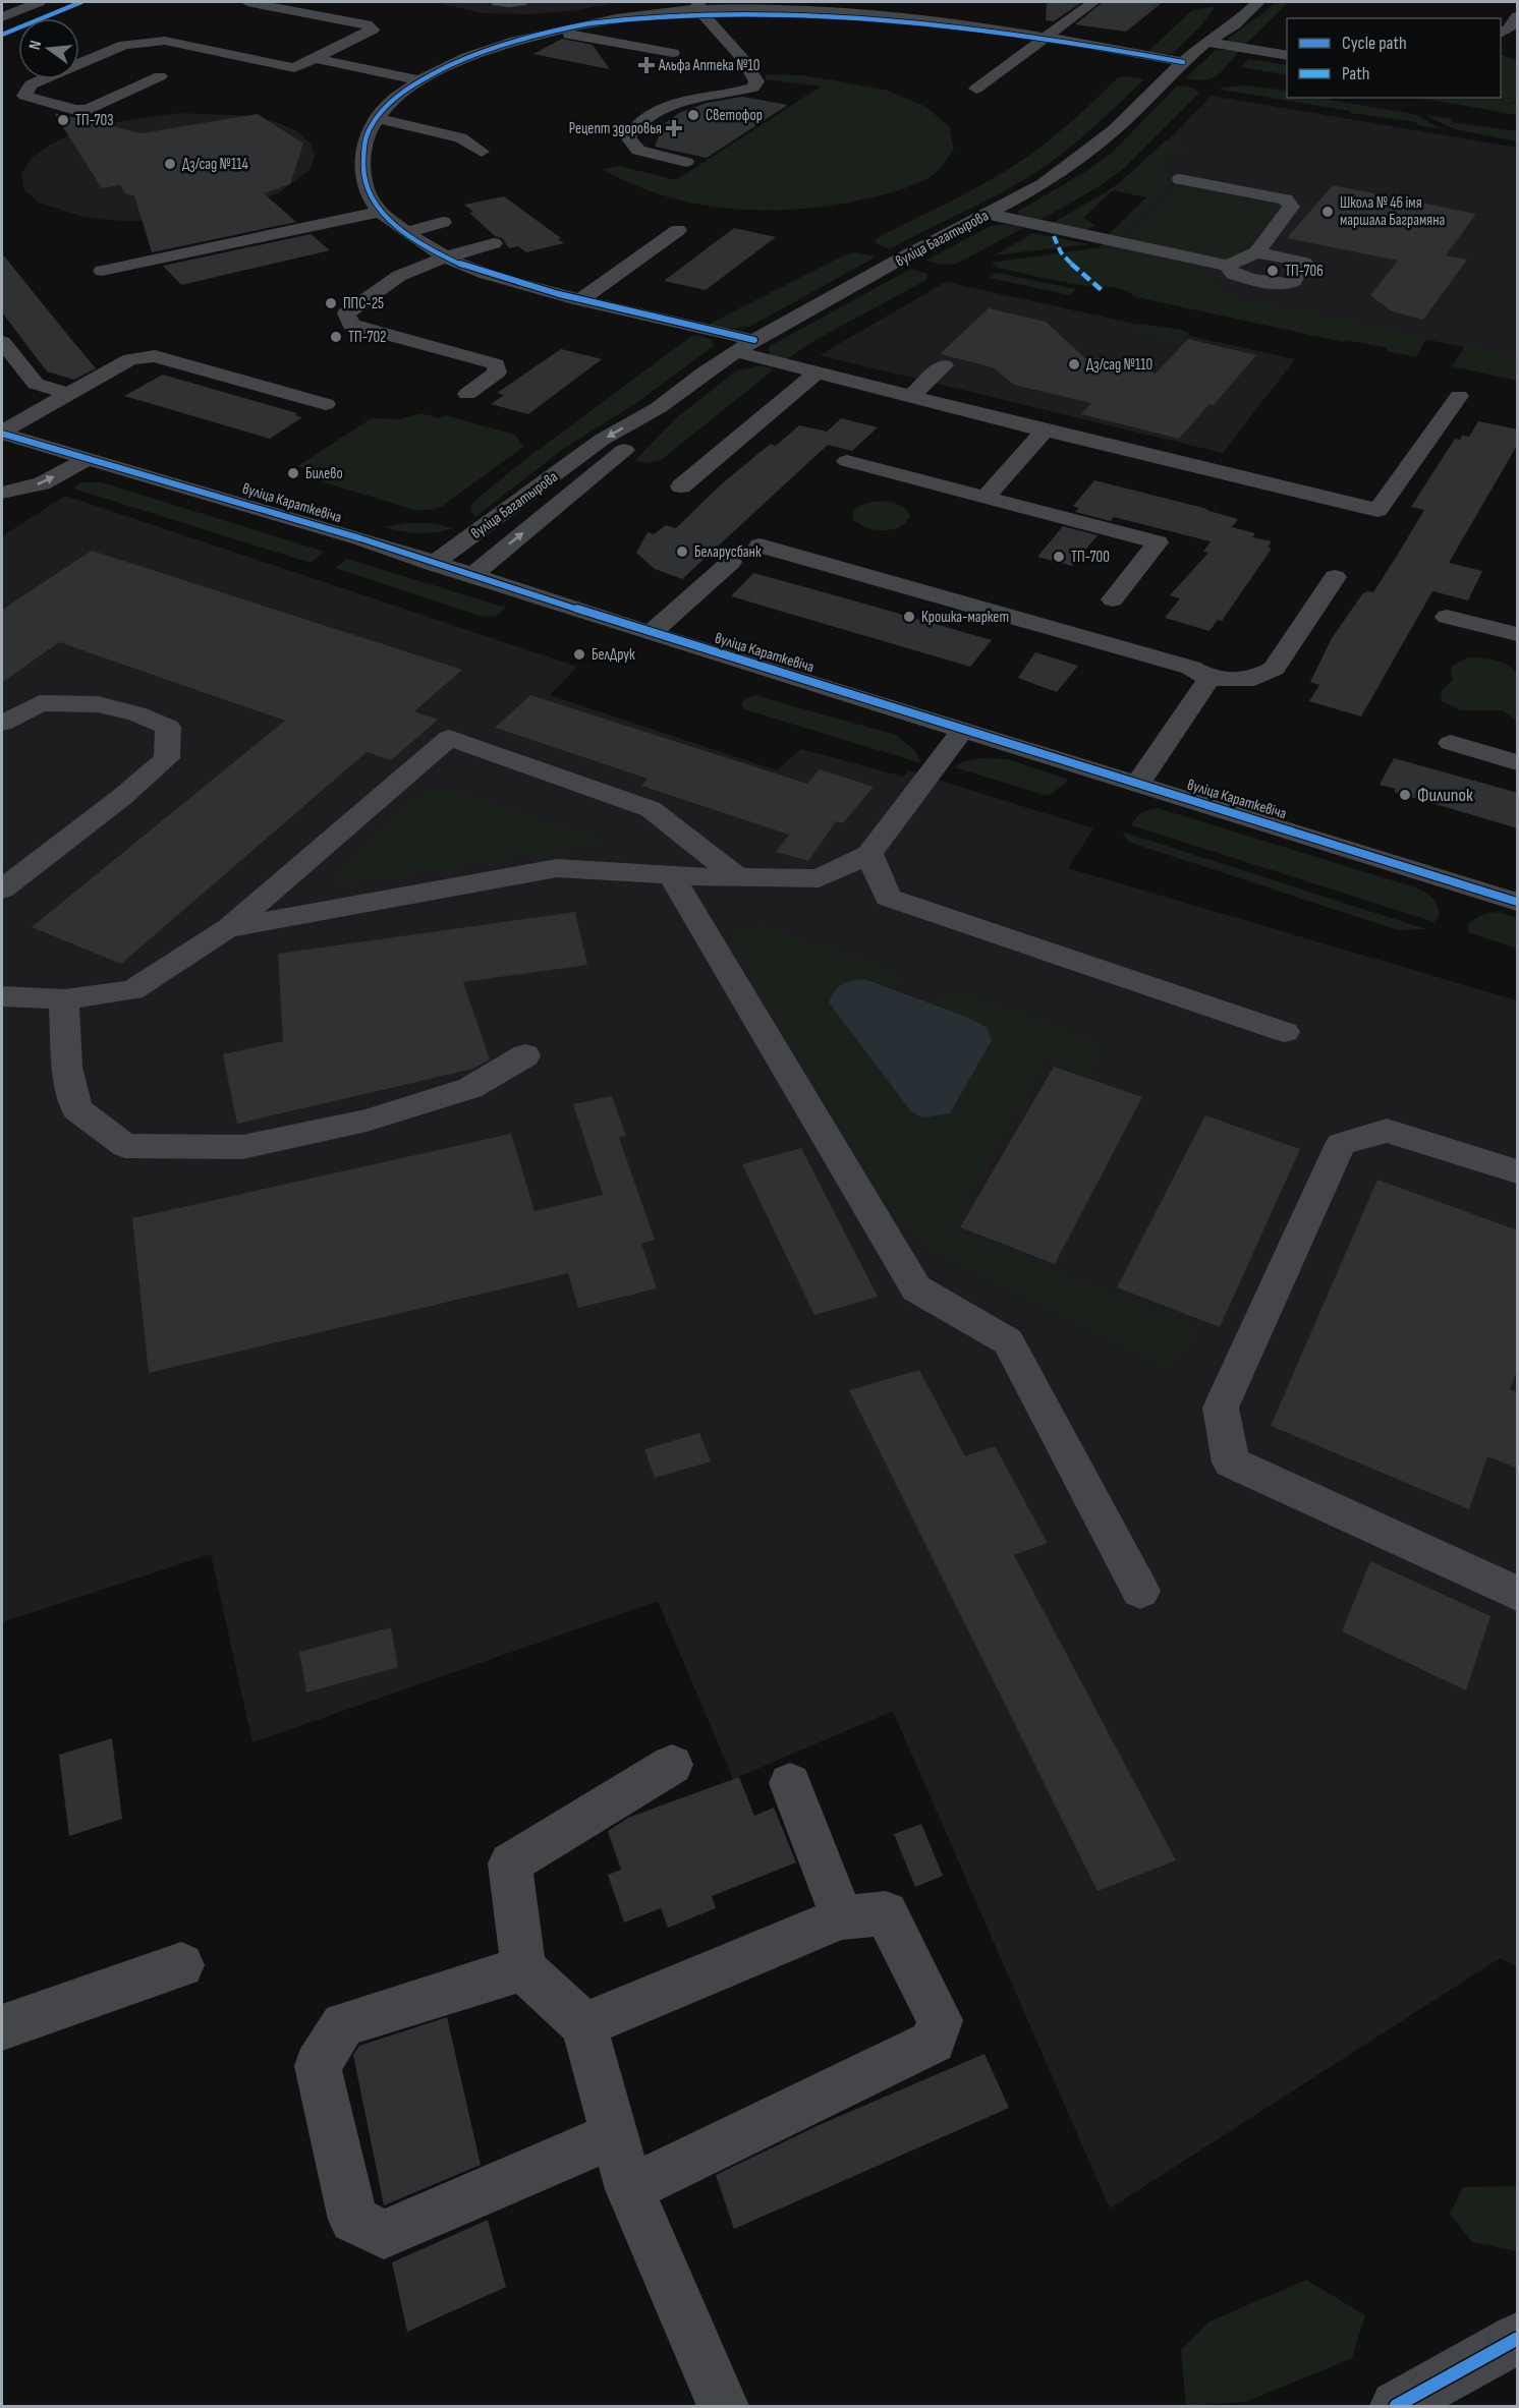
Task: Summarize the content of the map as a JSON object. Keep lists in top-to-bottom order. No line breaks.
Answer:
{"streets":{"street":["вуліца Багатырова","вуліца Караткевіча"]},"crossings":[["вуліца Багатырова","вуліца Караткевіча"]],"places":{"health":["Альфа Аптека №10","Рецепт здоровья"],"other":["Светофор","ТП-703","Дз/сад №114","Школа № 46 імя маршала Баграмяна","ТП-706","ППС-25","ТП-702","Дз/сад №110","Билево","Беларусбанк","ТП-700","Крошка-маркет","БелДрук","Филипок"]},"legend":["Cycle path","Path"],"north":"left"}
